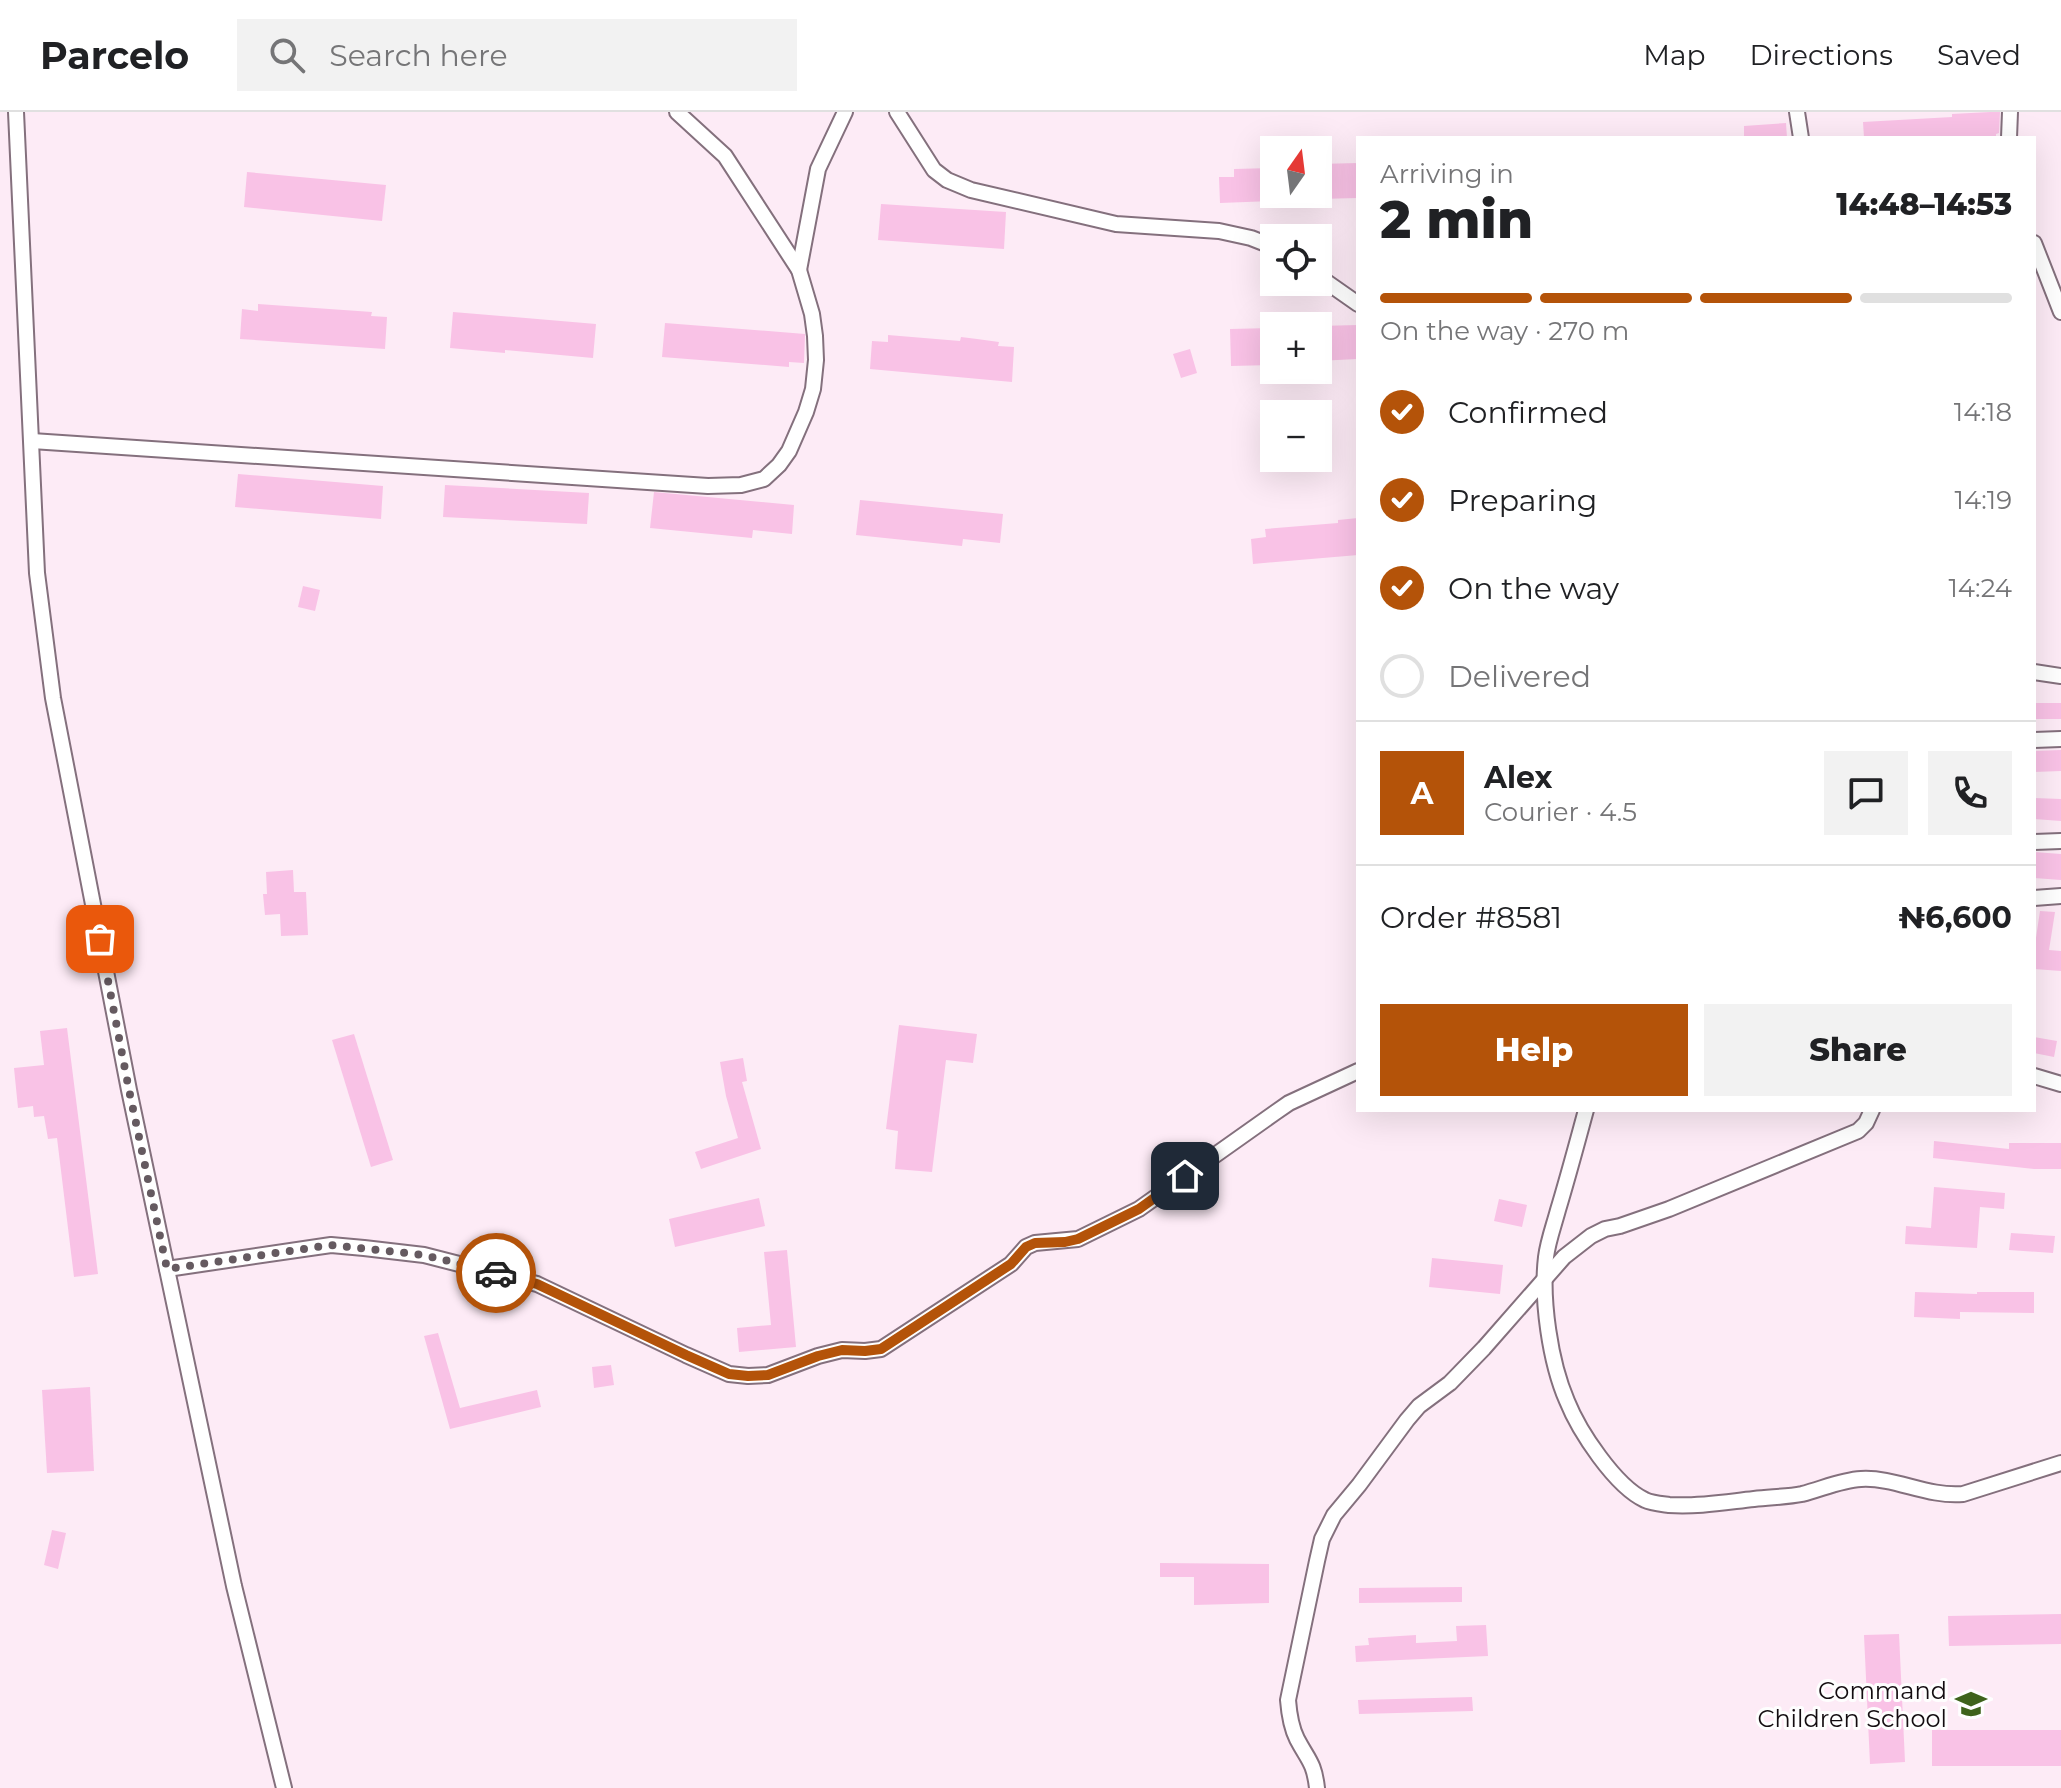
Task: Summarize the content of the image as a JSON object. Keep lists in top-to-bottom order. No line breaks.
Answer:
{"places":{"school or university":["Command Children School"]},"north":"top","page":{"header":"Parcelo","search":"Search here","nav":["Map","Directions","Saved"],"map_buttons":["+","−"],"heading":["2 min","Arriving in","14:48–14:53"],"panel":["Alex","Courier · 4.5","Order #8581","₦6,600"],"bar":"On the way · 270 m","list":[["Confirmed","14:18"],["Preparing","14:19"],["On the way","14:24"],"Delivered"],"round":"A","buttons":["Help","Share"]}}
